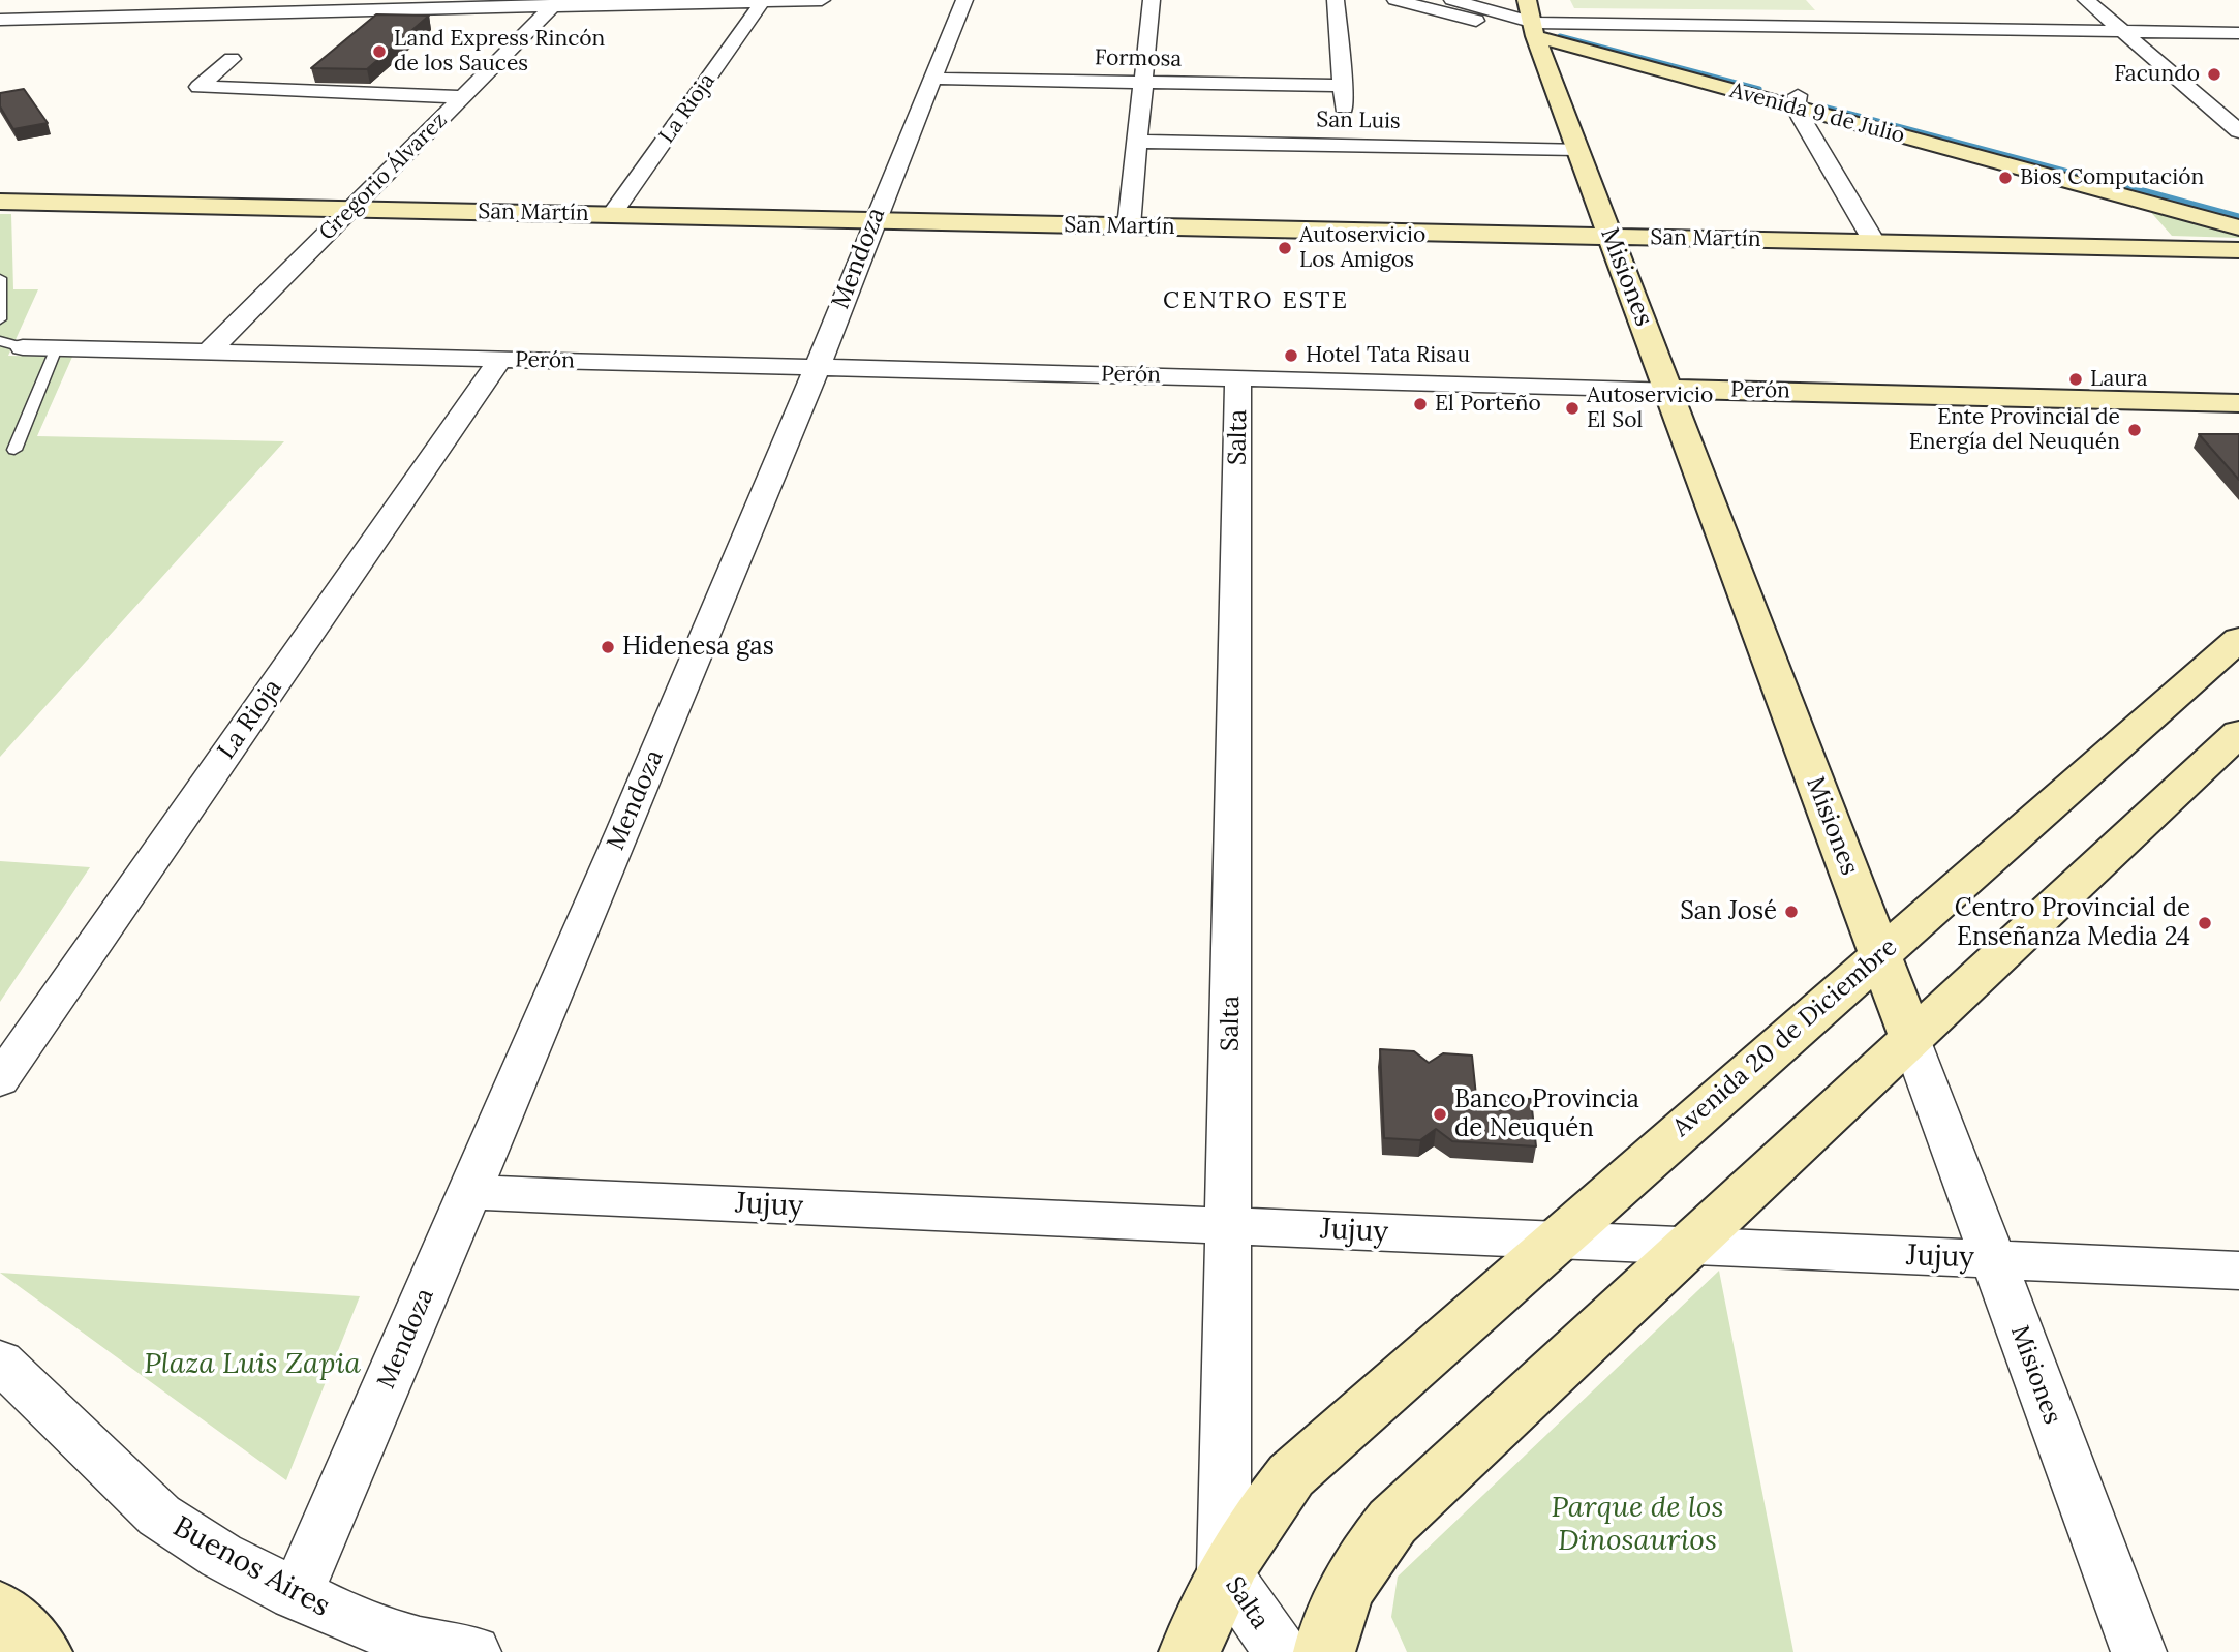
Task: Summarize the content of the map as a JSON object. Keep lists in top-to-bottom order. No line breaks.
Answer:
{"streets":{"street":["Formosa","La Rioja","Avenida 9 de Julio","San Luis","Gregorio Álvarez","San Martín","Mendoza","Misiones","Perón","Salta","Avenida 20 de Diciembre","Jujuy","Buenos Aires"]},"crossings":[["Formosa","Mendoza"],["La Rioja","San Martín"],["La Rioja","Perón"],["Avenida 9 de Julio","Misiones"],["San Luis","Misiones"],["Gregorio Álvarez","San Martín"],["Gregorio Álvarez","Perón"],["San Martín","Mendoza"],["San Martín","Misiones"],["Mendoza","Perón"],["Mendoza","Jujuy"],["Mendoza","Buenos Aires"],["Misiones","Perón"],["Misiones","Avenida 20 de Diciembre"],["Misiones","Jujuy"],["Perón","Salta"],["Salta","Avenida 20 de Diciembre"],["Salta","Jujuy"],["Avenida 20 de Diciembre","Jujuy"]],"districts":["CENTRO ESTE"],"parks":["Plaza Luis Zapia","Parque de los Dinosaurios"],"places":["Land Express Rincón de los Sauces","Facundo","Bios Computación","Autoservicio Los Amigos","Hotel Tata Risau","Laura","El Porteño","Autoservicio El Sol","Ente Provincial de Energía del Neuquén","Hidenesa gas","San José","Centro Provincial de Enseñanza Media 24","Banco Provincia de Neuquén"]}
